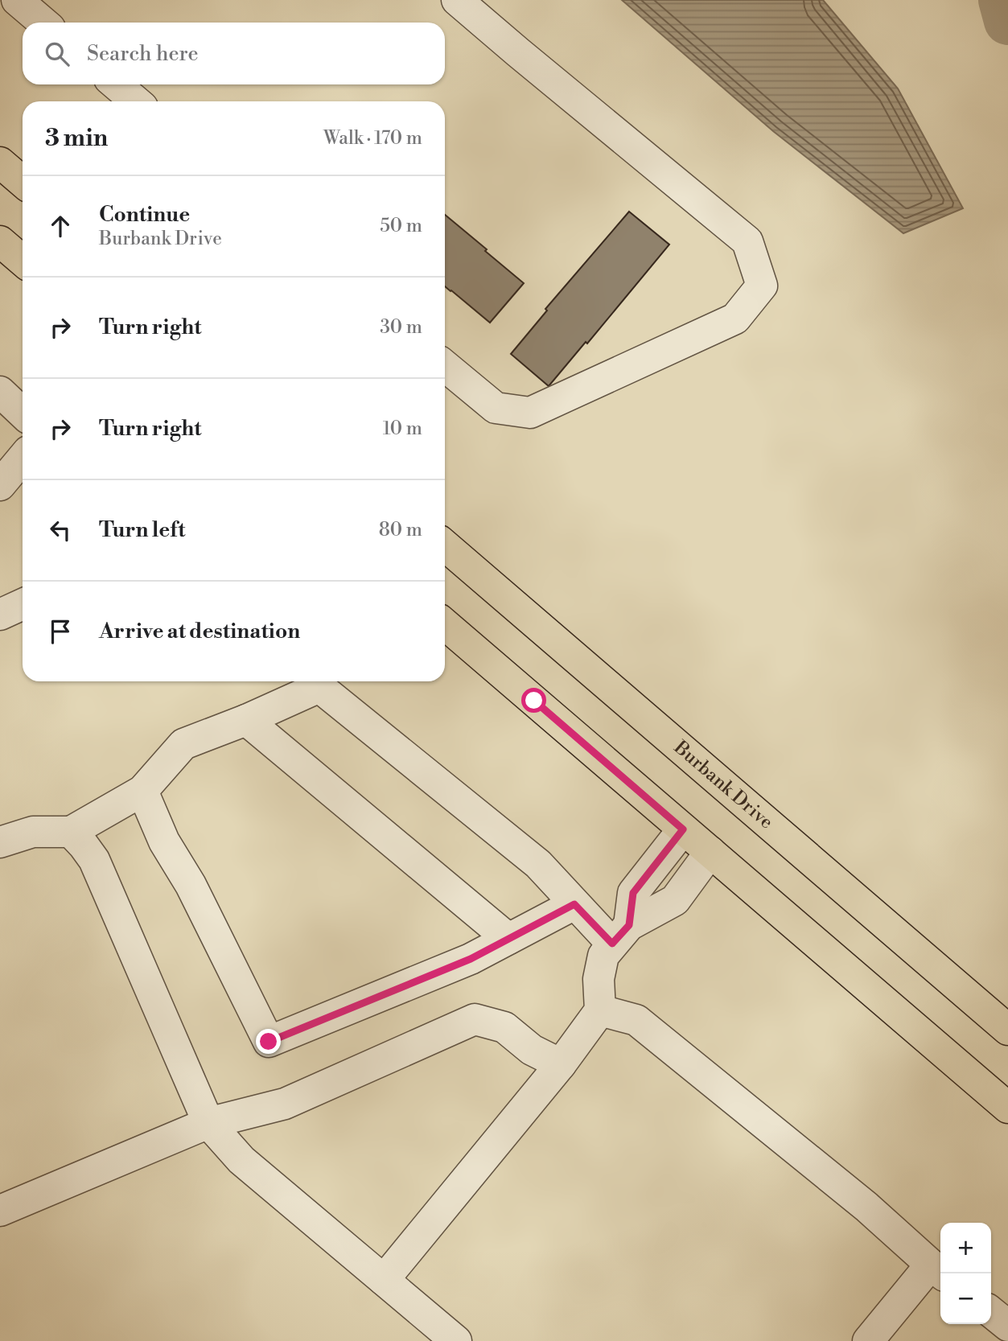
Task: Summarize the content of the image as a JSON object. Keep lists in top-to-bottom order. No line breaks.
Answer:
{"streets":{"main road":["Burbank Drive"]},"page":{"search":"Search here","heading":["3 min","Walk · 170 m"],"list":[["Continue","Burbank Drive","50 m"],["Turn right","30 m"],["Turn right","10 m"],["Turn left","80 m"],"Arrive at destination"],"map_buttons":["+","−"]}}
